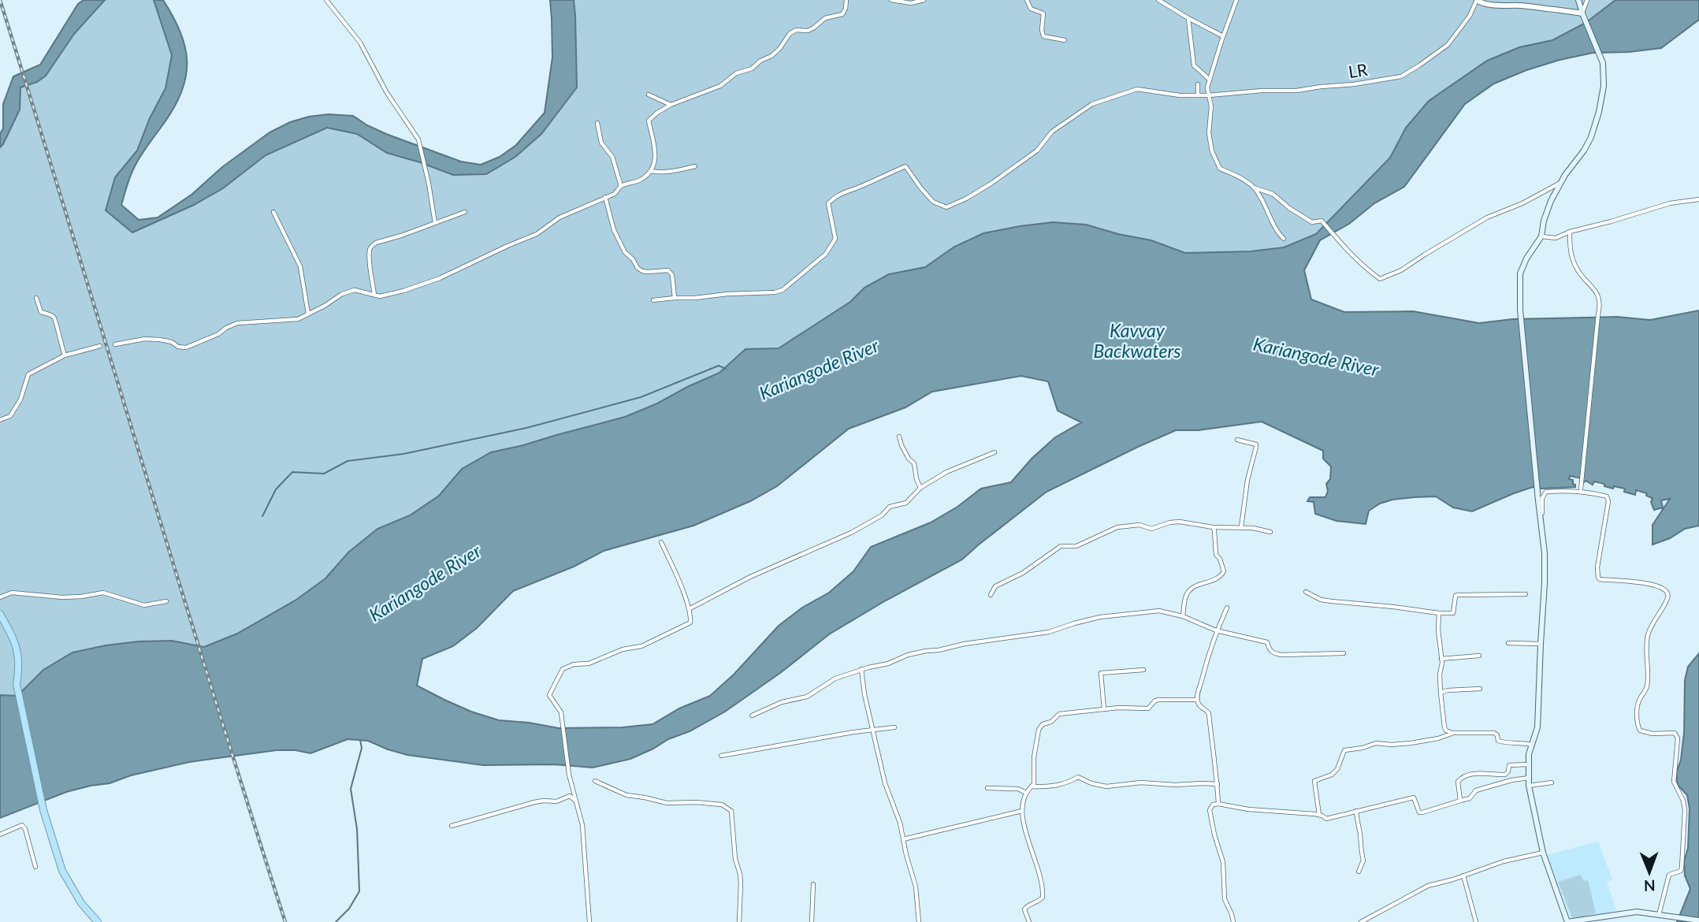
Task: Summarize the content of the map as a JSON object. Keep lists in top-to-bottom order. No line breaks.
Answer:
{"streets":{"street":["LR"]},"water":["Kavvay Backwaters","Kariangode River"],"north":"bottom"}
